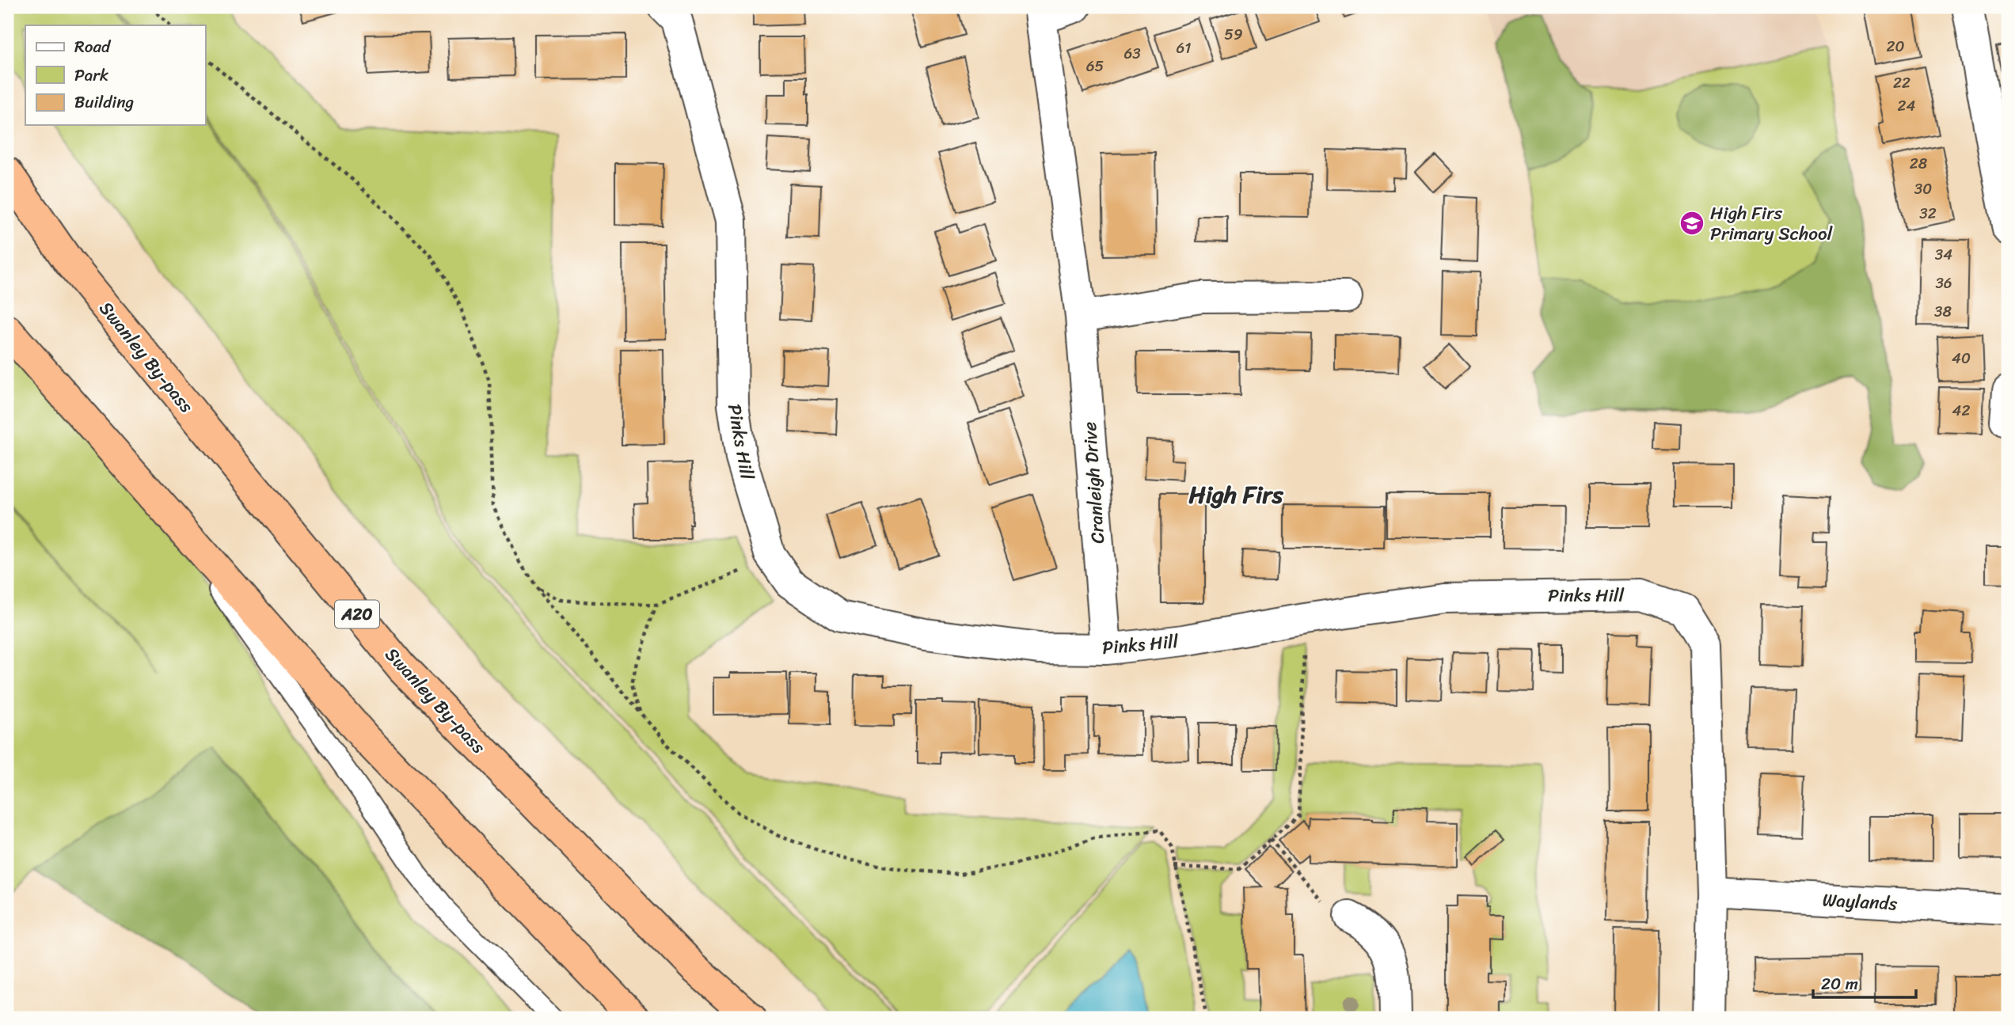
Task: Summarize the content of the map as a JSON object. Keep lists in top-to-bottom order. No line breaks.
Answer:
{"streets":{"highway":["Swanley By-pass","A20"],"street":["Pinks Hill","Cranleigh Drive","Waylands"]},"crossings":[["Pinks Hill","Cranleigh Drive"],["Pinks Hill","Waylands"]],"districts":["High Firs"],"places":{"school or university":["High Firs Primary School"]},"house_numbers":["59","20","61","63","65","22","24","28","30","32","34","36","38","40","42"],"legend":["Road","Park","Building"],"scale_bar":"20 m"}
